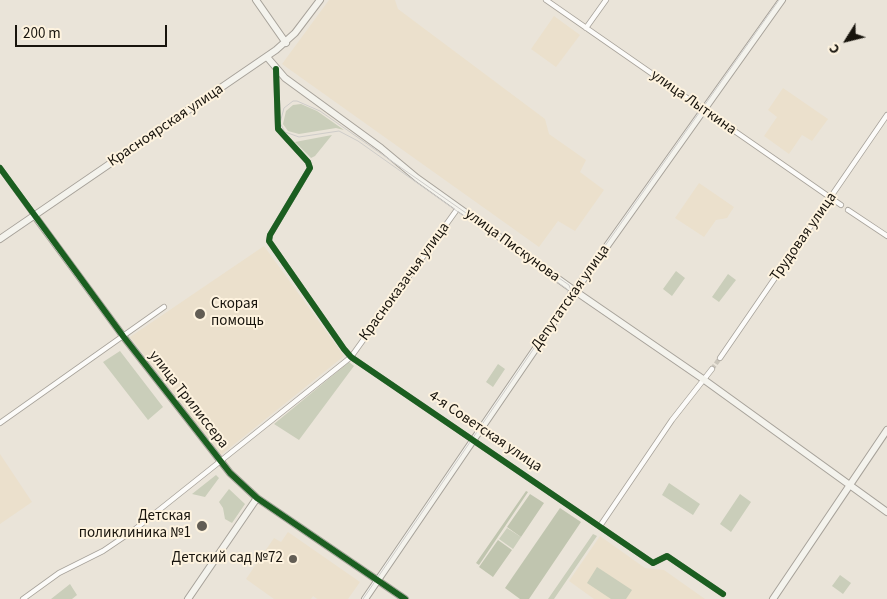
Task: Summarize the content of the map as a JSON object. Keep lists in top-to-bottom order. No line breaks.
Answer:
{"streets":{"street":["улица Лыткина","Красноярская улица","Трудовая улица","улица Пискунова","Красноказачья улица","Депутатская улица","улица Трилиссера","4-я Советская улица"]},"crossings":[["улица Лыткина","Трудовая улица"],["улица Лыткина","Депутатская улица"],["Красноярская улица","улица Пискунова"],["Красноярская улица","улица Трилиссера"],["улица Пискунова","Красноказачья улица"],["улица Пискунова","Депутатская улица"],["улица Пискунова","4-я Советская улица"],["Красноказачья улица","улица Трилиссера"],["Красноказачья улица","4-я Советская улица"],["Депутатская улица","улица Трилиссера"],["Депутатская улица","4-я Советская улица"]],"places":["Скорая помощь","Детская поликлиника №1","Детский сад №72"],"scale_bar":"200 m","north":"bottom left"}
